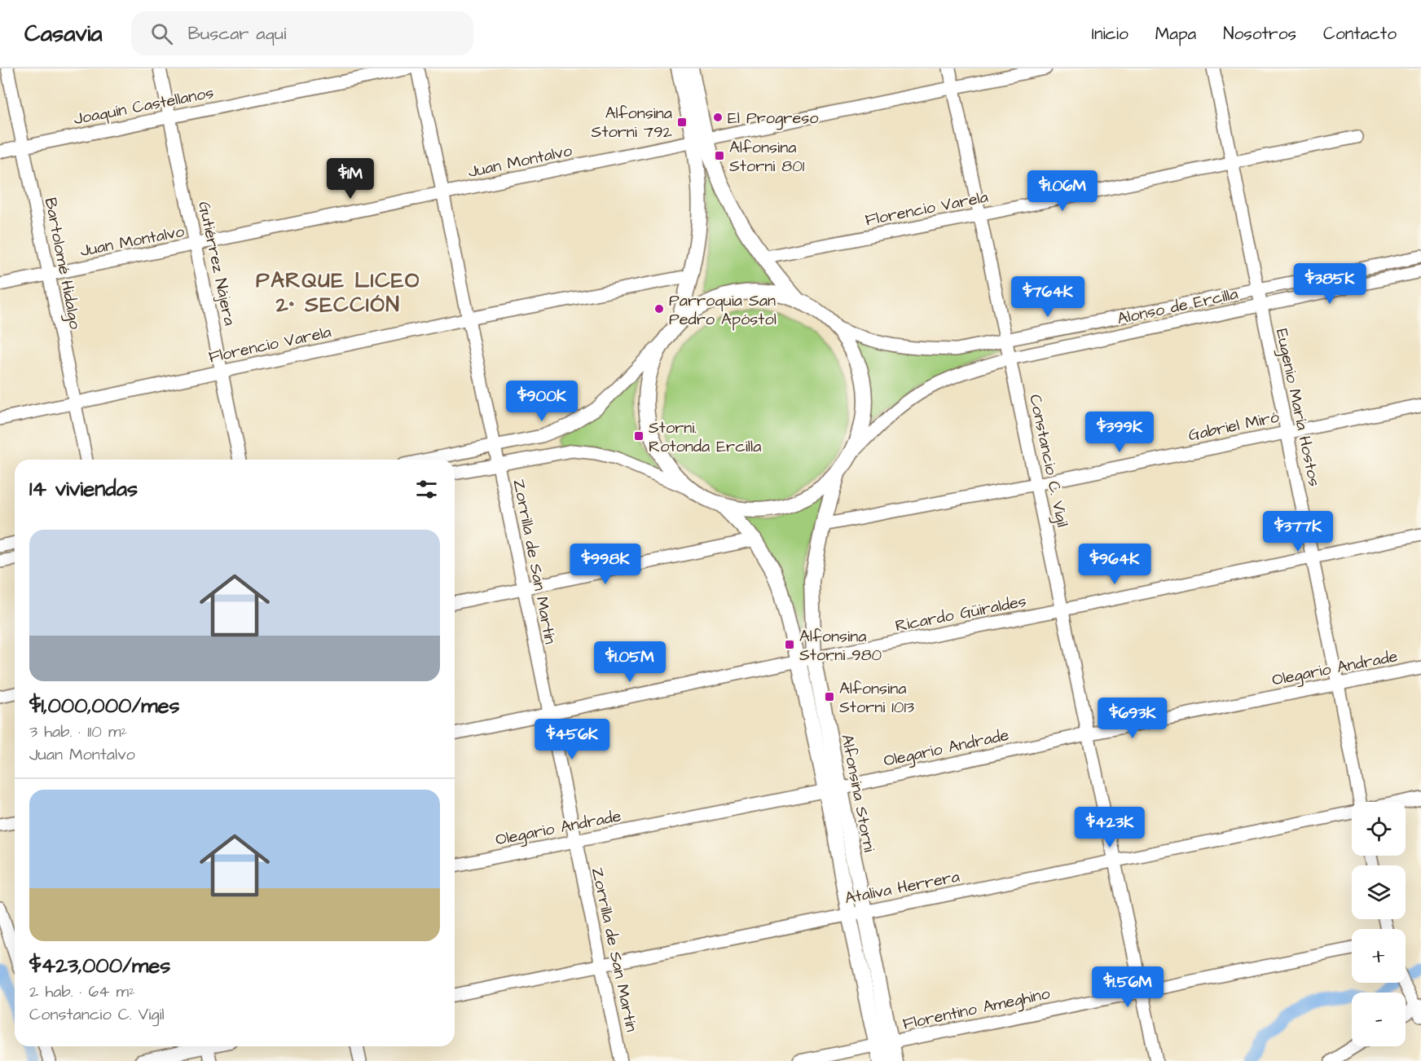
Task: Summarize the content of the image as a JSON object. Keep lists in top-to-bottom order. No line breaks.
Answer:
{"streets":{"street":["Joaquín Castellanos","Juan Montalvo","Florencio Varela","Bartolomé Hidalgo","Gutiérrez Nájera","Alonso de Ercilla","Eugenio María Hostos","Gabriel Miró","Constancio C. Vigil","Zorrilla de San Martín","Ricardo Güiraldes","Olegario Andrade","Alfonsina Storni","Ataliva Herrera","Florentino Ameghino"]},"crossings":[["Joaquín Castellanos","Bartolomé Hidalgo"],["Joaquín Castellanos","Gutiérrez Nájera"],["Juan Montalvo","Bartolomé Hidalgo"],["Juan Montalvo","Gutiérrez Nájera"],["Juan Montalvo","Constancio C. Vigil"],["Juan Montalvo","Zorrilla de San Martín"],["Florencio Varela","Bartolomé Hidalgo"],["Florencio Varela","Gutiérrez Nájera"],["Florencio Varela","Eugenio María Hostos"],["Florencio Varela","Constancio C. Vigil"],["Florencio Varela","Zorrilla de San Martín"],["Alonso de Ercilla","Eugenio María Hostos"],["Alonso de Ercilla","Constancio C. Vigil"],["Eugenio María Hostos","Gabriel Miró"],["Eugenio María Hostos","Ricardo Güiraldes"],["Eugenio María Hostos","Olegario Andrade"],["Gabriel Miró","Constancio C. Vigil"],["Gabriel Miró","Alfonsina Storni"],["Constancio C. Vigil","Ricardo Güiraldes"],["Constancio C. Vigil","Olegario Andrade"],["Constancio C. Vigil","Ataliva Herrera"],["Constancio C. Vigil","Florentino Ameghino"],["Zorrilla de San Martín","Ricardo Güiraldes"],["Zorrilla de San Martín","Olegario Andrade"],["Zorrilla de San Martín","Ataliva Herrera"],["Ricardo Güiraldes","Alfonsina Storni"],["Olegario Andrade","Alfonsina Storni"],["Alfonsina Storni","Ataliva Herrera"],["Alfonsina Storni","Florentino Ameghino"]],"districts":["PARQUE LICEO 2° SECCIÓN"],"places":{"other":["El Progreso","Parroquia San Pedro Apóstol"],"transit":["Alfonsina Storni 792","Alfonsina Storni 801","Storni. Rotonda Ercilla","Alfonsina Storni 980","Alfonsina Storni 1013"]},"page":{"header":"Casavia","search":"Buscar aquí","nav":["Inicio","Mapa","Nosotros","Contacto"],"price":["$1M","$1.06M","$385K","$764K","$900K","$399K","$377K","$998K","$964K","$1.05M","$693K","$456K","$423K","$1.56M"],"heading":"14 viviendas","list":[{"name":"$1,000,000/mes","note":"3 hab. · 110 m² · Juan Montalvo"},{"name":"$423,000/mes","note":"2 hab. · 64 m² · Constancio C. Vigil"}],"map_buttons":["+","−"]}}
